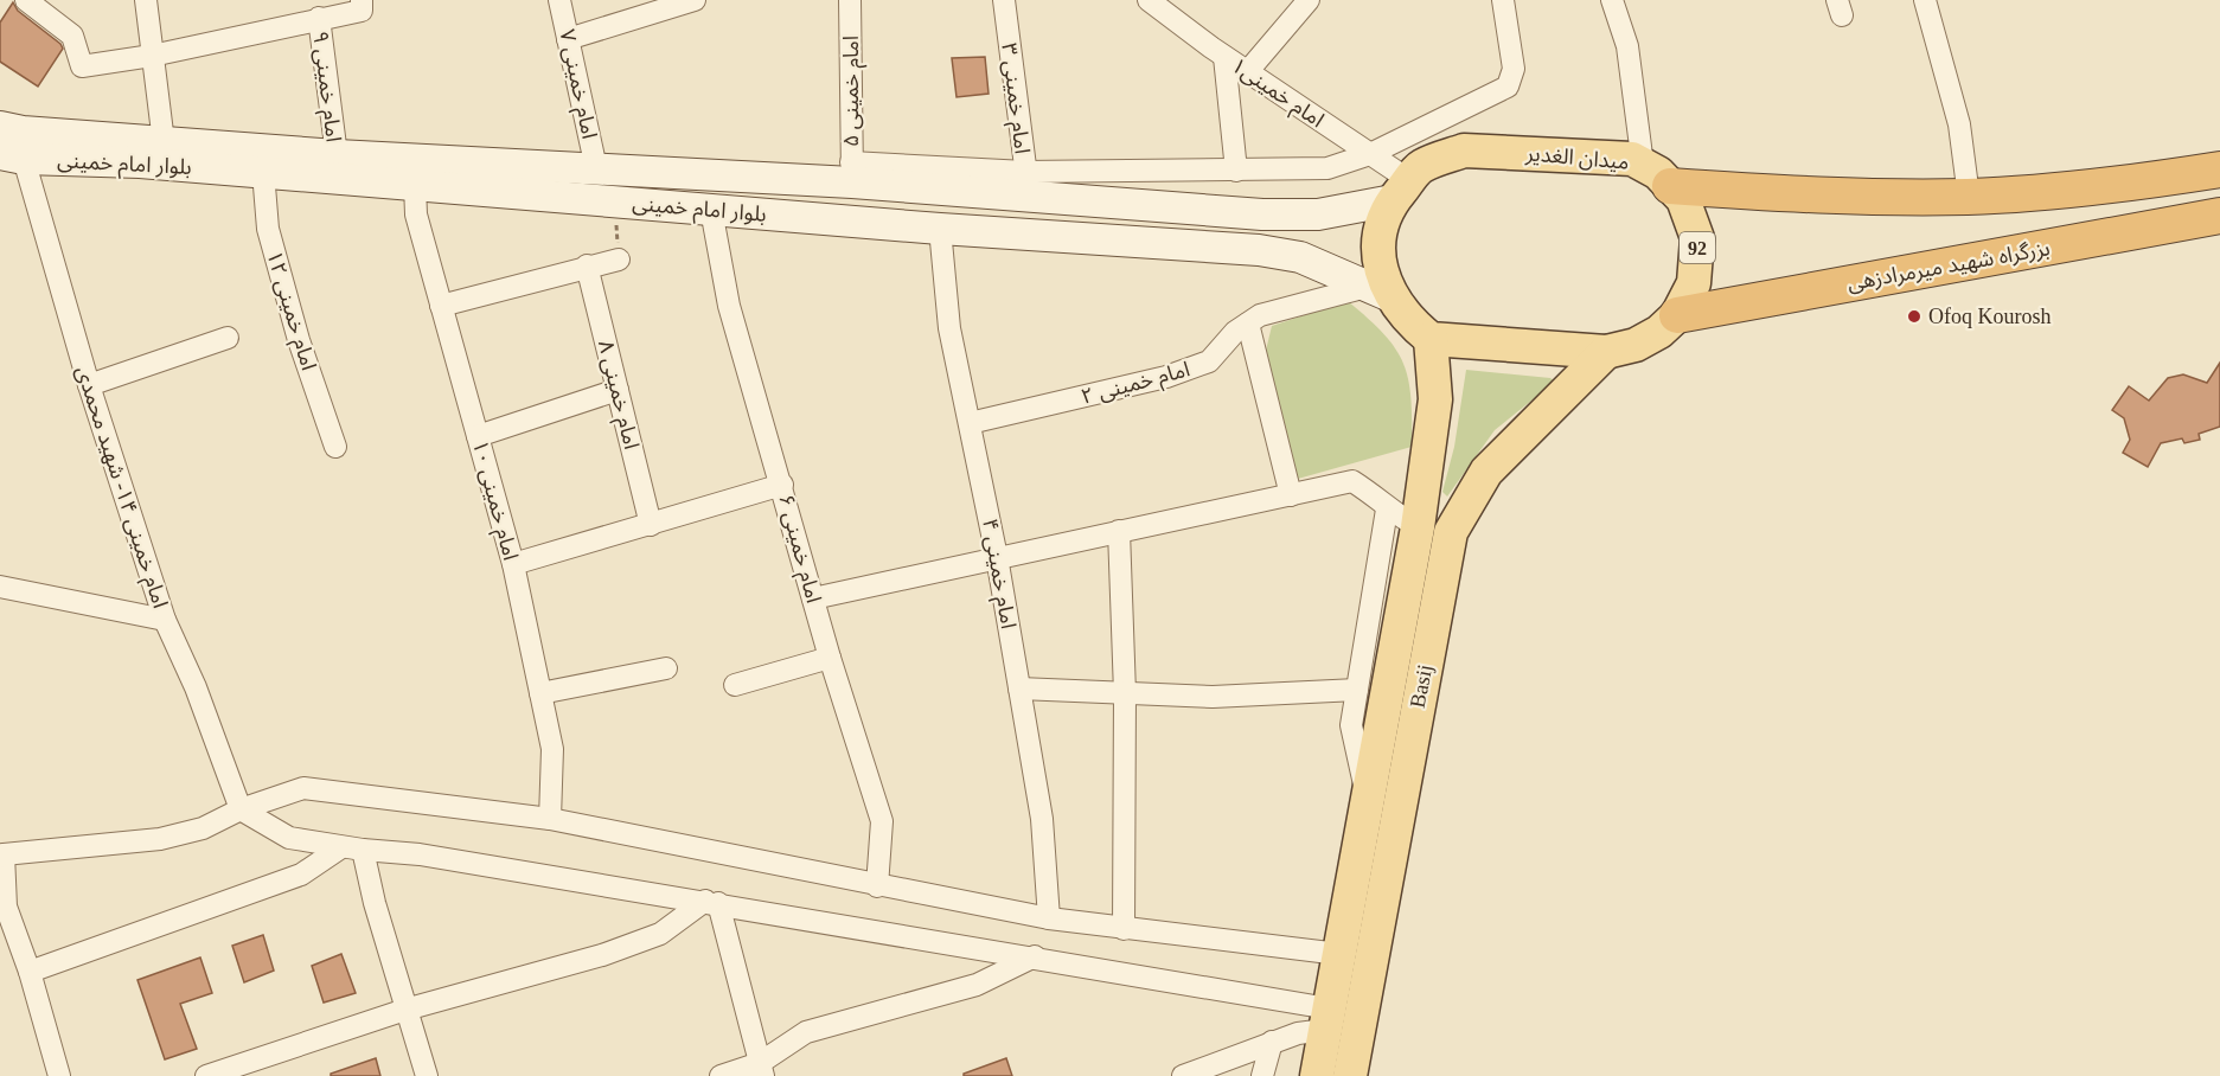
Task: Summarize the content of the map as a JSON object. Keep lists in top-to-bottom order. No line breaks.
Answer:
{"streets":{"highway":["92","بزرگراه شهید میرمرادزهی"],"main road":["میدان الغدیر","بلوار امام خمینی","Basij"],"street":["امام خمینی ۷","امام خمینی ۹","امام خمینی ۵","امام خمینی۱","امام خمینی ۳","امام خمینی ۱۲","امام خمینی ۲","امام خمینی ۸","امام خمینی ۱۴- شهید محمدی","امام خمینی ۱۰","امام خمینی ۶","امام خمینی ۴"]},"crossings":[["امام خمینی ۷","بلوار امام خمینی"],["امام خمینی ۹","بلوار امام خمینی"],["امام خمینی ۵","بلوار امام خمینی"],["امام خمینی۱","میدان الغدیر"],["امام خمینی۱","بلوار امام خمینی"],["امام خمینی ۳","بلوار امام خمینی"],["میدان الغدیر","بلوار امام خمینی"],["میدان الغدیر","بزرگراه شهید میرمرادزهی"],["میدان الغدیر","Basij"],["بلوار امام خمینی","امام خمینی ۱۲"],["بلوار امام خمینی","امام خمینی ۲"],["بلوار امام خمینی","امام خمینی ۱۴- شهید محمدی"],["بلوار امام خمینی","امام خمینی ۱۰"],["بلوار امام خمینی","امام خمینی ۶"],["بلوار امام خمینی","امام خمینی ۴"],["امام خمینی ۲","امام خمینی ۴"]],"places":["Ofoq Kourosh"]}
